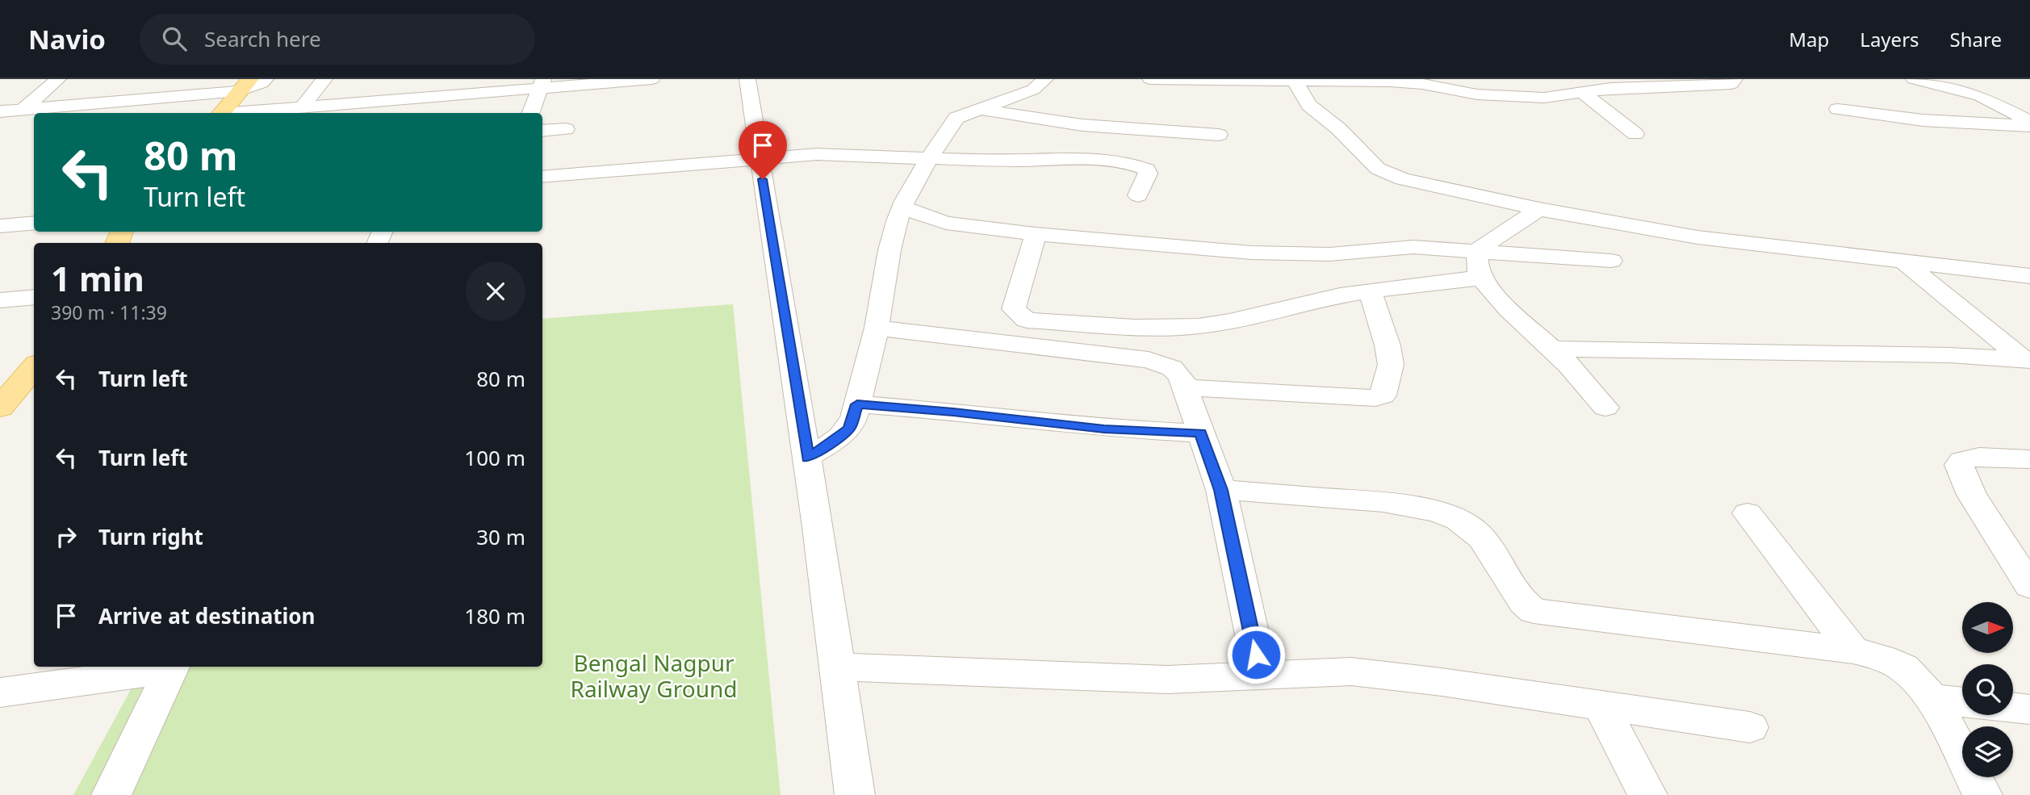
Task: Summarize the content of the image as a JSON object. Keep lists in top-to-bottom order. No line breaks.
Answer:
{"parks":["Bengal Nagpur Railway Ground"],"north":"right","page":{"header":"Navio","search":"Search here","nav":["Map","Layers","Share"],"turn":["80 m","Turn left"],"heading":["1 min","390 m · 11:39"],"list":[{"name":"Turn left","value":"80 m"},{"name":"Turn left","value":"100 m"},{"name":"Turn right","value":"30 m"},{"name":"Arrive at destination","value":"180 m"}]}}
